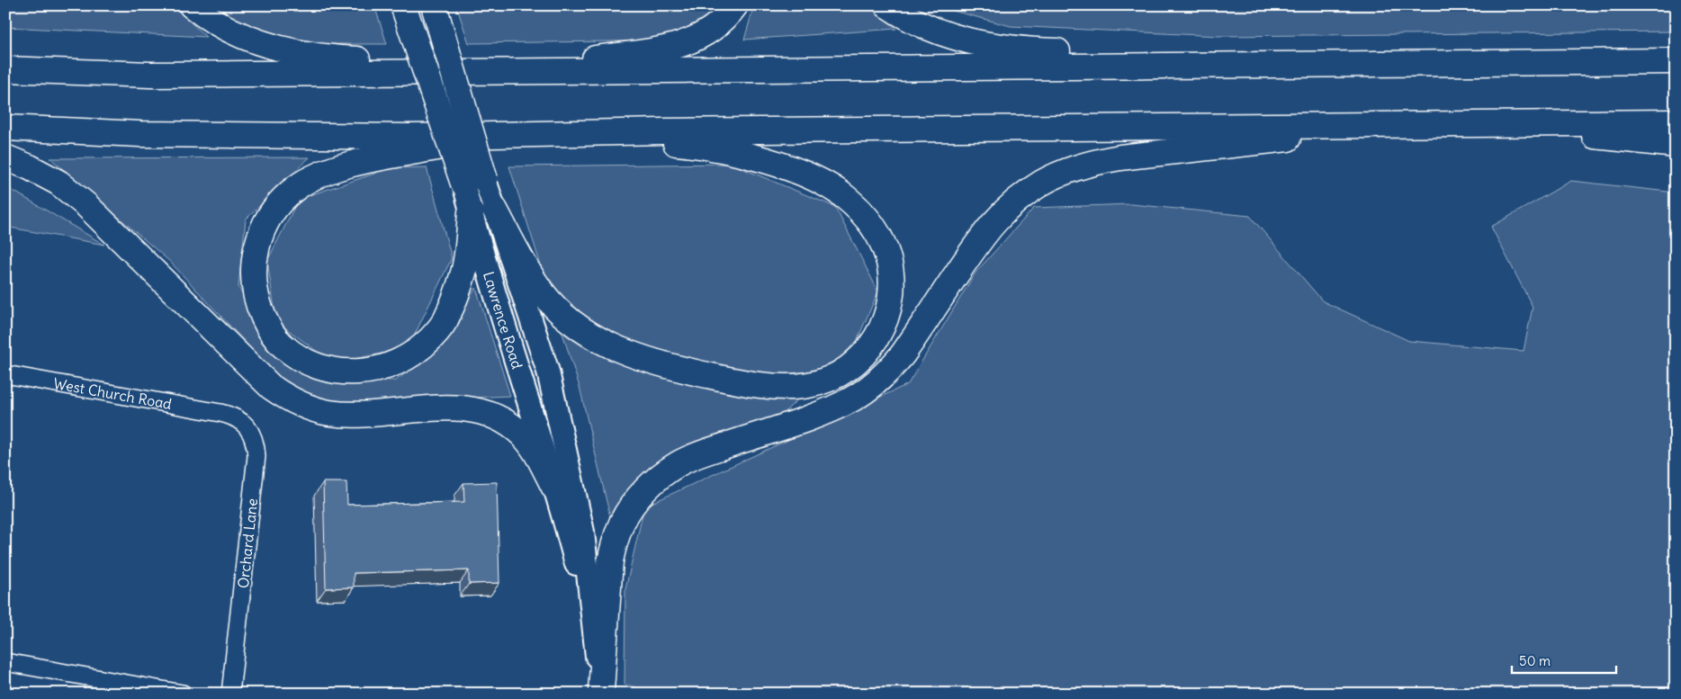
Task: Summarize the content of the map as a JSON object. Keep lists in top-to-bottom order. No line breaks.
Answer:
{"streets":{"highway":["Lawrence Road"],"street":["West Church Road","Orchard Lane"]},"crossings":[["West Church Road","Orchard Lane"]],"scale_bar":"50 m"}
